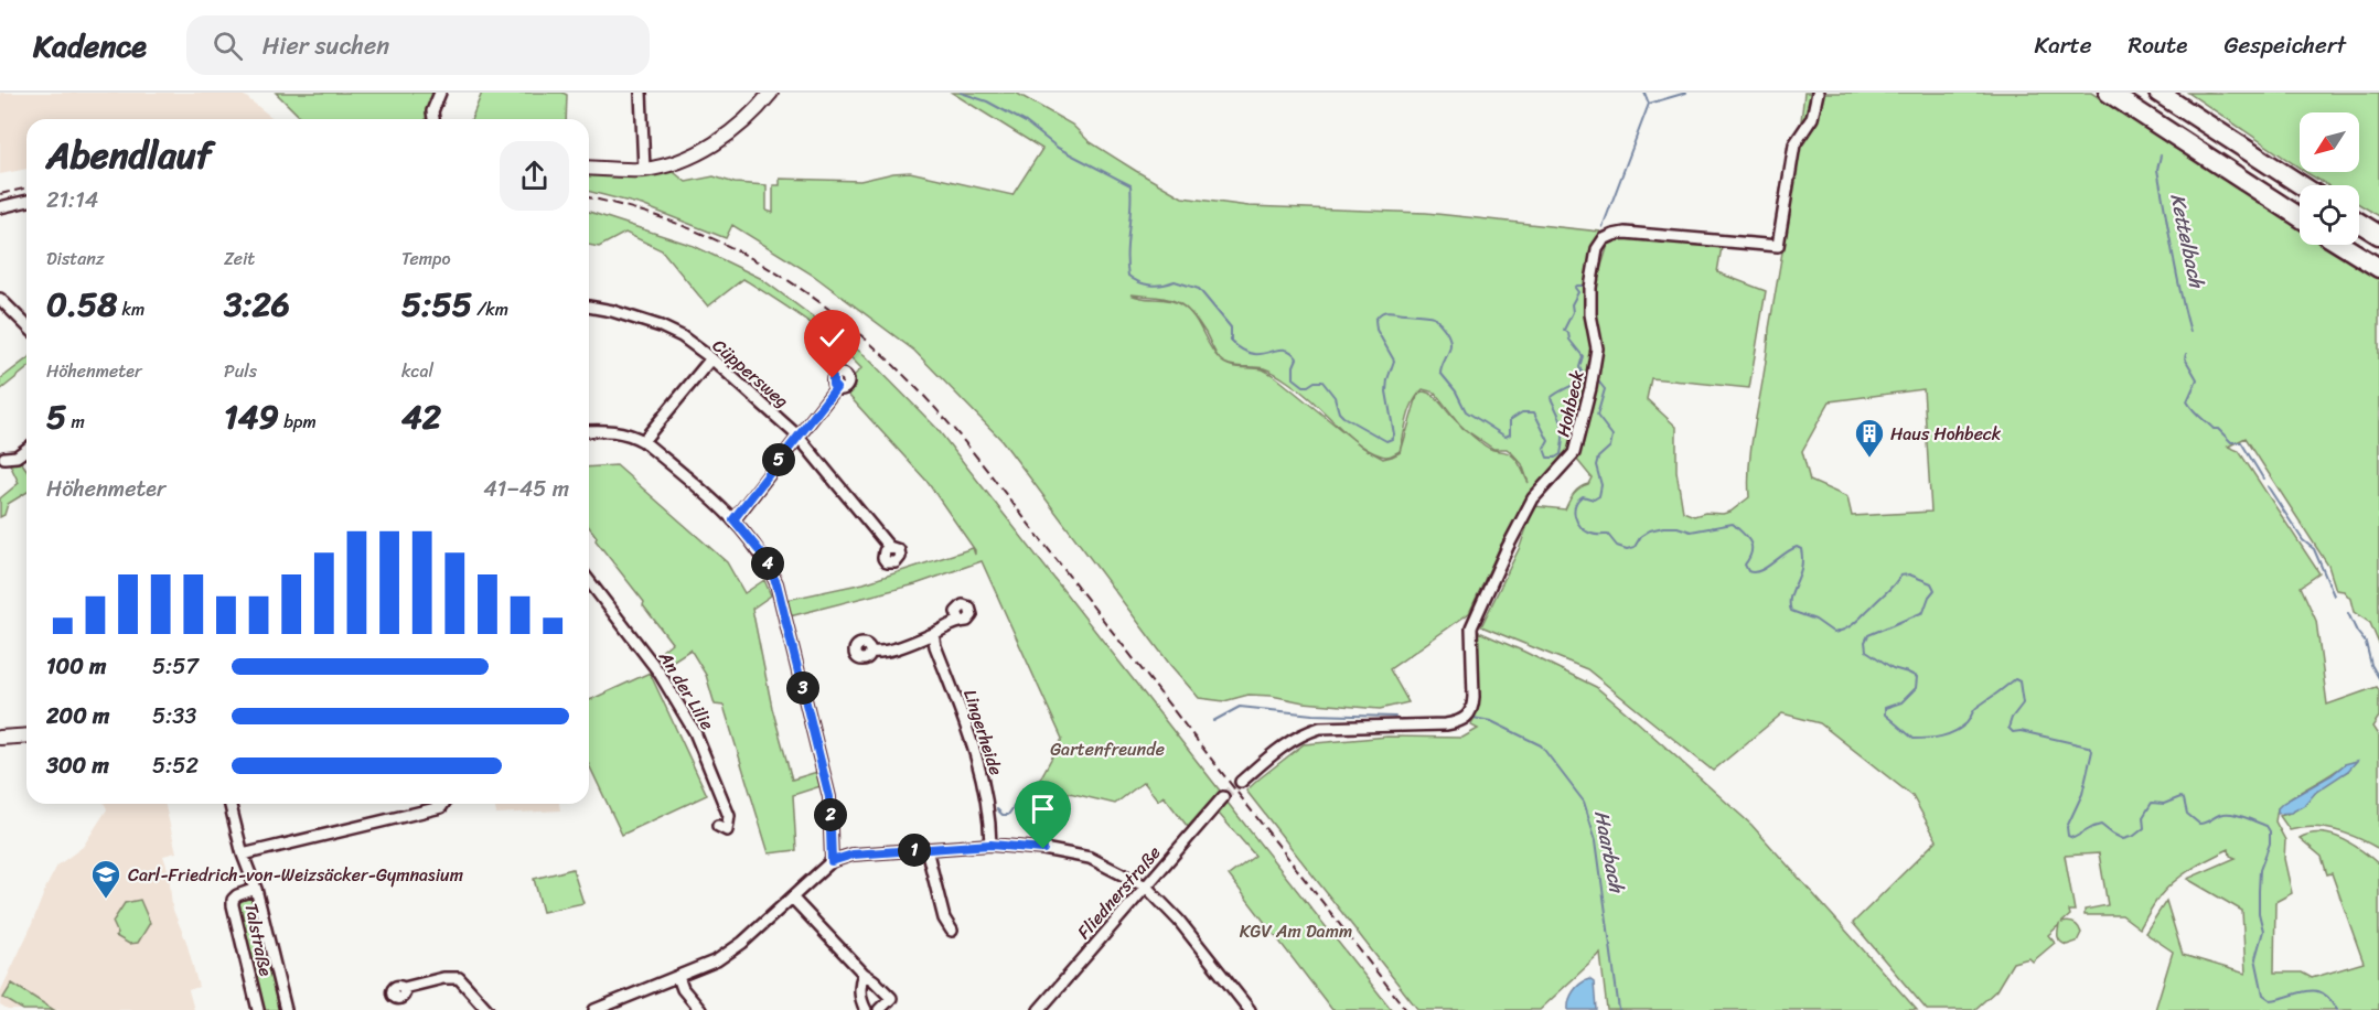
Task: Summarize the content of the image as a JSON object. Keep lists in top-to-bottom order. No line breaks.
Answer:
{"streets":{"street":["Cüppersweg","Hohbeck","An der Lilie","Lingerheide","Fliednerstraße","Talstraße"]},"water":["Kettelbach","Haarbach"],"parks":["Gartenfreunde","KGV Am Damm"],"places":{"building":["Haus Hohbeck"],"school or university":["Carl-Friedrich-von-Weizsäcker-Gymnasium"]},"north":"bottom left","page":{"header":"Kadence","search":"Hier suchen","nav":["Karte","Route","Gespeichert"],"heading":["Abendlauf","21:14"],"stats":[["Distanz","0.58 km"],["Zeit","3:26"],["Tempo","5:55 /km"],["Höhenmeter","5 m"],["Puls","149 bpm"],["kcal","42"]],"pins":["5","4","3","2","1"],"chart":["Höhenmeter","41–45 m"],"list":[{"name":"100 m","note":"5:57"},{"name":"200 m","note":"5:33"},{"name":"300 m","note":"5:52"}]}}
